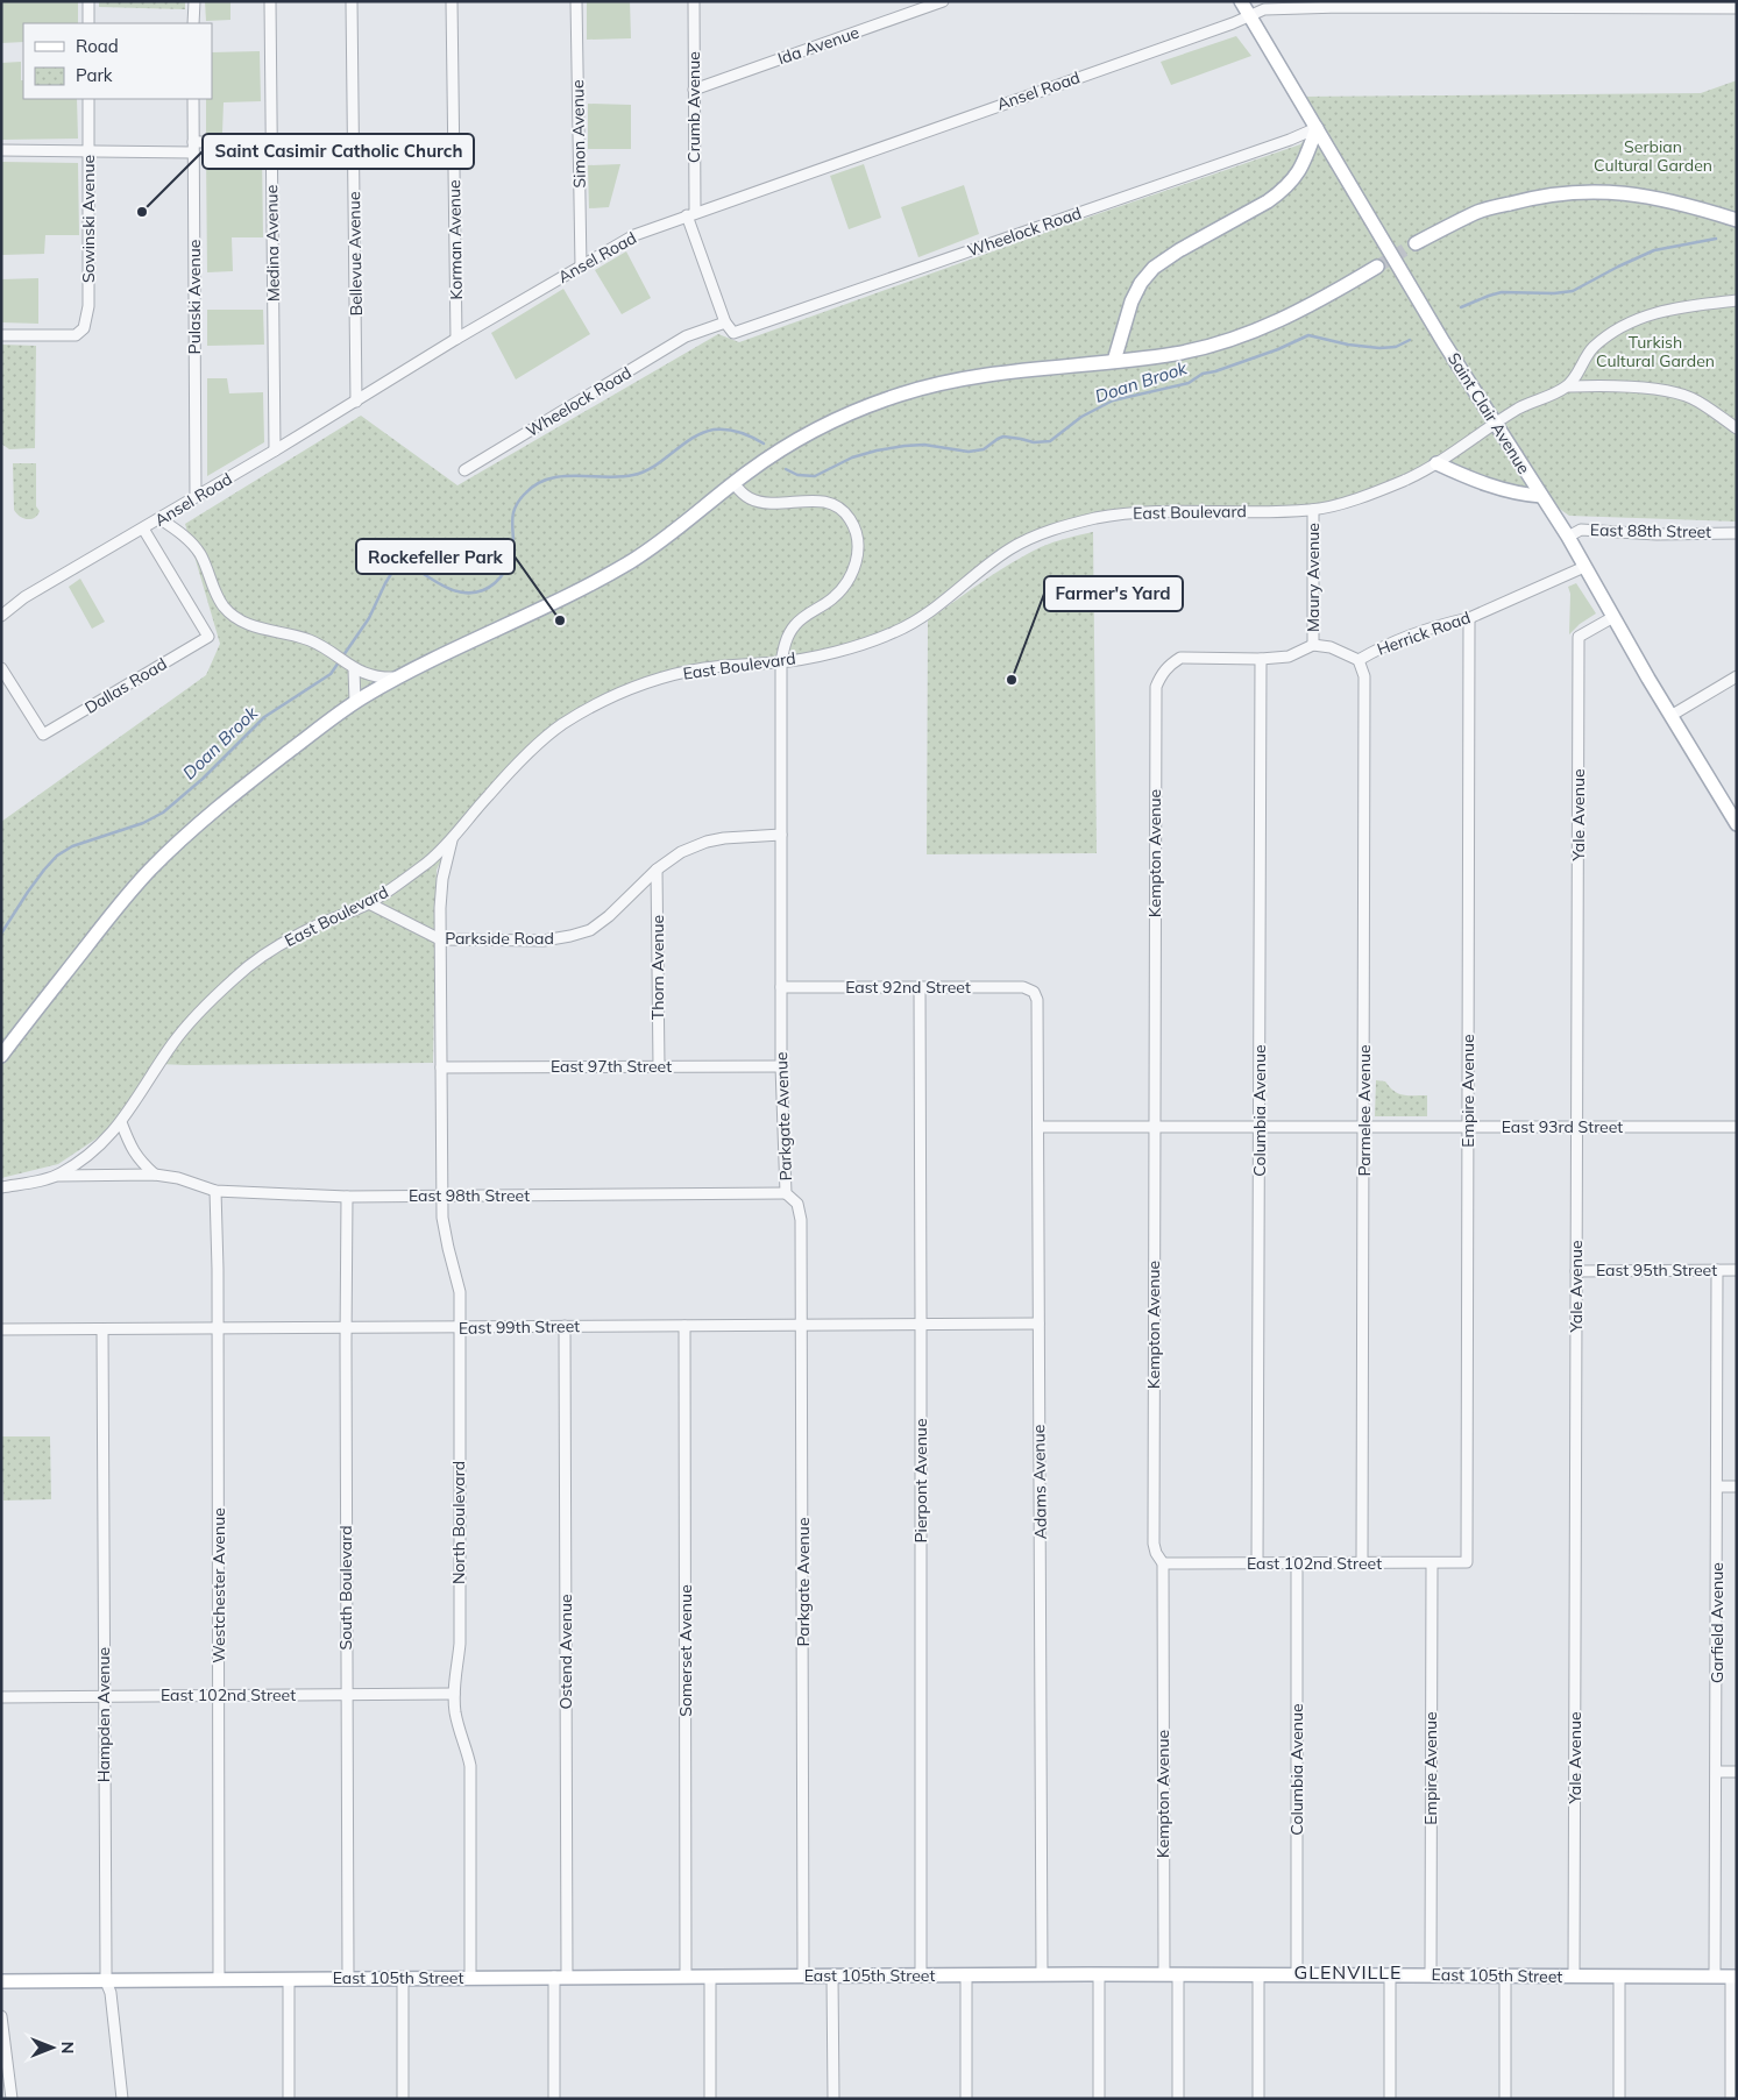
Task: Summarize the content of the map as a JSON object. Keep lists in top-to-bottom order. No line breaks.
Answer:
{"streets":{"main road":["Saint Clair Avenue","East 105th Street"],"street":["Ida Avenue","Ansel Road","Crumb Avenue","Simon Avenue","Sowinski Avenue","Wheelock Road","Korman Avenue","Medina Avenue","Bellevue Avenue","Pulaski Avenue","East Boulevard","East 88th Street","Maury Avenue","Herrick Road","Dallas Road","Yale Avenue","Kempton Avenue","Parkside Road","Thorn Avenue","East 92nd Street","East 97th Street","Empire Avenue","Columbia Avenue","Parmelee Avenue","Parkgate Avenue","East 93rd Street","East 98th Street","East 95th Street","East 99th Street","Pierpont Avenue","Adams Avenue","North Boulevard","East 102nd Street","Westchester Avenue","South Boulevard","Garfield Avenue","Somerset Avenue","Ostend Avenue","Hampden Avenue"]},"crossings":[["Ida Avenue","Crumb Avenue"],["Ansel Road","Crumb Avenue"],["Ansel Road","Simon Avenue"],["Ansel Road","Korman Avenue"],["Ansel Road","Medina Avenue"],["Ansel Road","Bellevue Avenue"],["Ansel Road","Pulaski Avenue"],["Ansel Road","Saint Clair Avenue"],["Ansel Road","Dallas Road"],["Crumb Avenue","Wheelock Road"],["Wheelock Road","Saint Clair Avenue"],["Saint Clair Avenue","East Boulevard"],["Saint Clair Avenue","East 88th Street"],["Saint Clair Avenue","Herrick Road"],["Saint Clair Avenue","Yale Avenue"],["East Boulevard","Maury Avenue"],["East Boulevard","Parkside Road"],["East Boulevard","Parkgate Avenue"],["East Boulevard","East 98th Street"],["East Boulevard","North Boulevard"],["Maury Avenue","Herrick Road"],["Herrick Road","Empire Avenue"],["Herrick Road","Parmelee Avenue"],["Yale Avenue","East 93rd Street"],["Yale Avenue","East 95th Street"],["Yale Avenue","East 105th Street"],["Kempton Avenue","Columbia Avenue"],["Kempton Avenue","East 93rd Street"],["Kempton Avenue","East 102nd Street"],["Kempton Avenue","East 105th Street"],["Parkside Road","Thorn Avenue"],["Parkside Road","Parkgate Avenue"],["Parkside Road","North Boulevard"],["Thorn Avenue","East 97th Street"],["East 92nd Street","Parkgate Avenue"],["East 92nd Street","Pierpont Avenue"],["East 92nd Street","Adams Avenue"],["East 97th Street","Parkgate Avenue"],["East 97th Street","North Boulevard"],["Empire Avenue","East 93rd Street"],["Empire Avenue","East 102nd Street"],["Empire Avenue","East 105th Street"],["Columbia Avenue","East 93rd Street"],["Columbia Avenue","East 102nd Street"],["Columbia Avenue","East 105th Street"],["Parmelee Avenue","East 93rd Street"],["Parmelee Avenue","East 102nd Street"],["Parkgate Avenue","East 98th Street"],["Parkgate Avenue","East 99th Street"],["Parkgate Avenue","East 105th Street"],["East 93rd Street","Adams Avenue"],["East 98th Street","North Boulevard"],["East 98th Street","Westchester Avenue"],["East 98th Street","South Boulevard"],["East 95th Street","Garfield Avenue"],["East 99th Street","Pierpont Avenue"],["East 99th Street","Adams Avenue"],["East 99th Street","North Boulevard"],["East 99th Street","Westchester Avenue"],["East 99th Street","South Boulevard"],["East 99th Street","Somerset Avenue"],["East 99th Street","Ostend Avenue"],["East 99th Street","Hampden Avenue"],["Pierpont Avenue","East 105th Street"],["Adams Avenue","East 105th Street"],["North Boulevard","East 102nd Street"],["North Boulevard","East 105th Street"],["East 102nd Street","Westchester Avenue"],["East 102nd Street","South Boulevard"],["East 102nd Street","Hampden Avenue"],["Westchester Avenue","East 105th Street"],["South Boulevard","East 105th Street"],["Garfield Avenue","East 105th Street"],["Somerset Avenue","East 105th Street"],["Ostend Avenue","East 105th Street"],["Hampden Avenue","East 105th Street"]],"districts":["GLENVILLE"],"water":["Doan Brook"],"parks":["Serbian Cultural Garden","Turkish Cultural Garden"],"places":["Saint Casimir Catholic Church","Rockefeller Park","Farmer's Yard"],"legend":["Road","Park"],"north":"right"}
